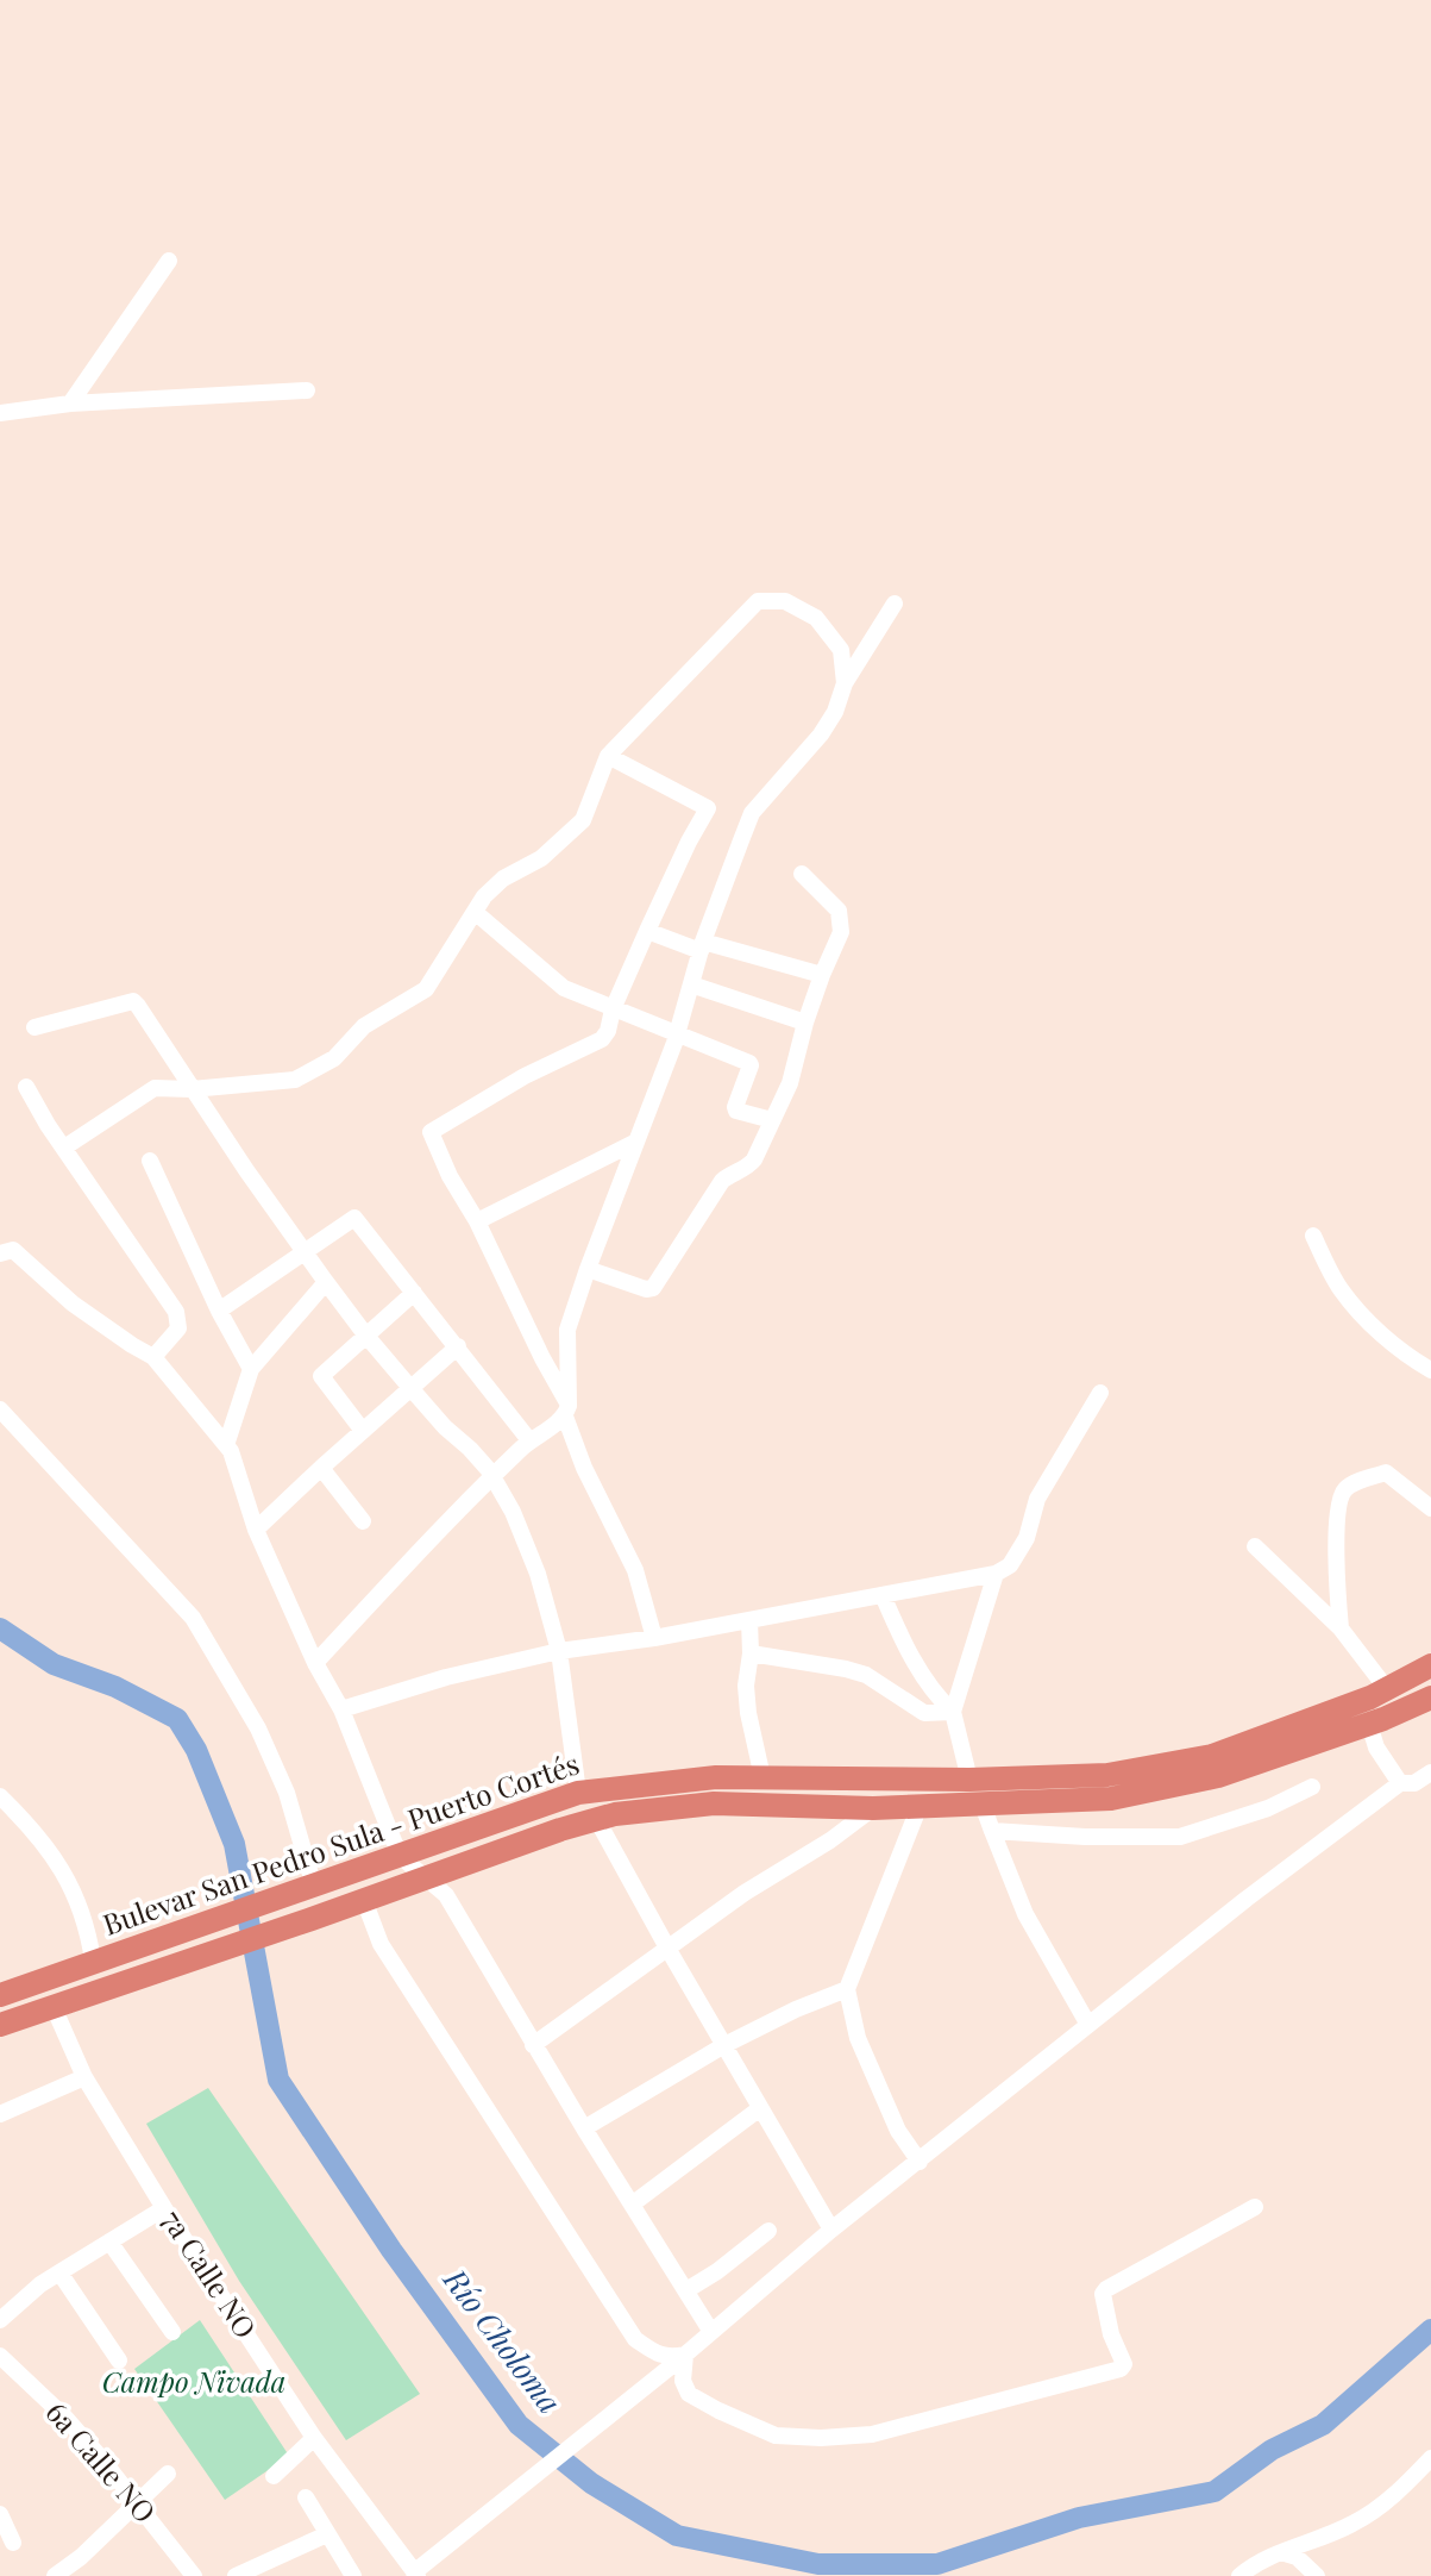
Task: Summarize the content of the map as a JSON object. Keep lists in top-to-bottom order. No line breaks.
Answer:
{"streets":{"highway":["Bulevar San Pedro Sula - Puerto Cortés"],"street":["7a Calle NO","6a Calle NO"]},"crossings":[["Bulevar San Pedro Sula - Puerto Cortés","7a Calle NO"]],"water":["Río Choloma"],"parks":["Campo Nivada"]}
